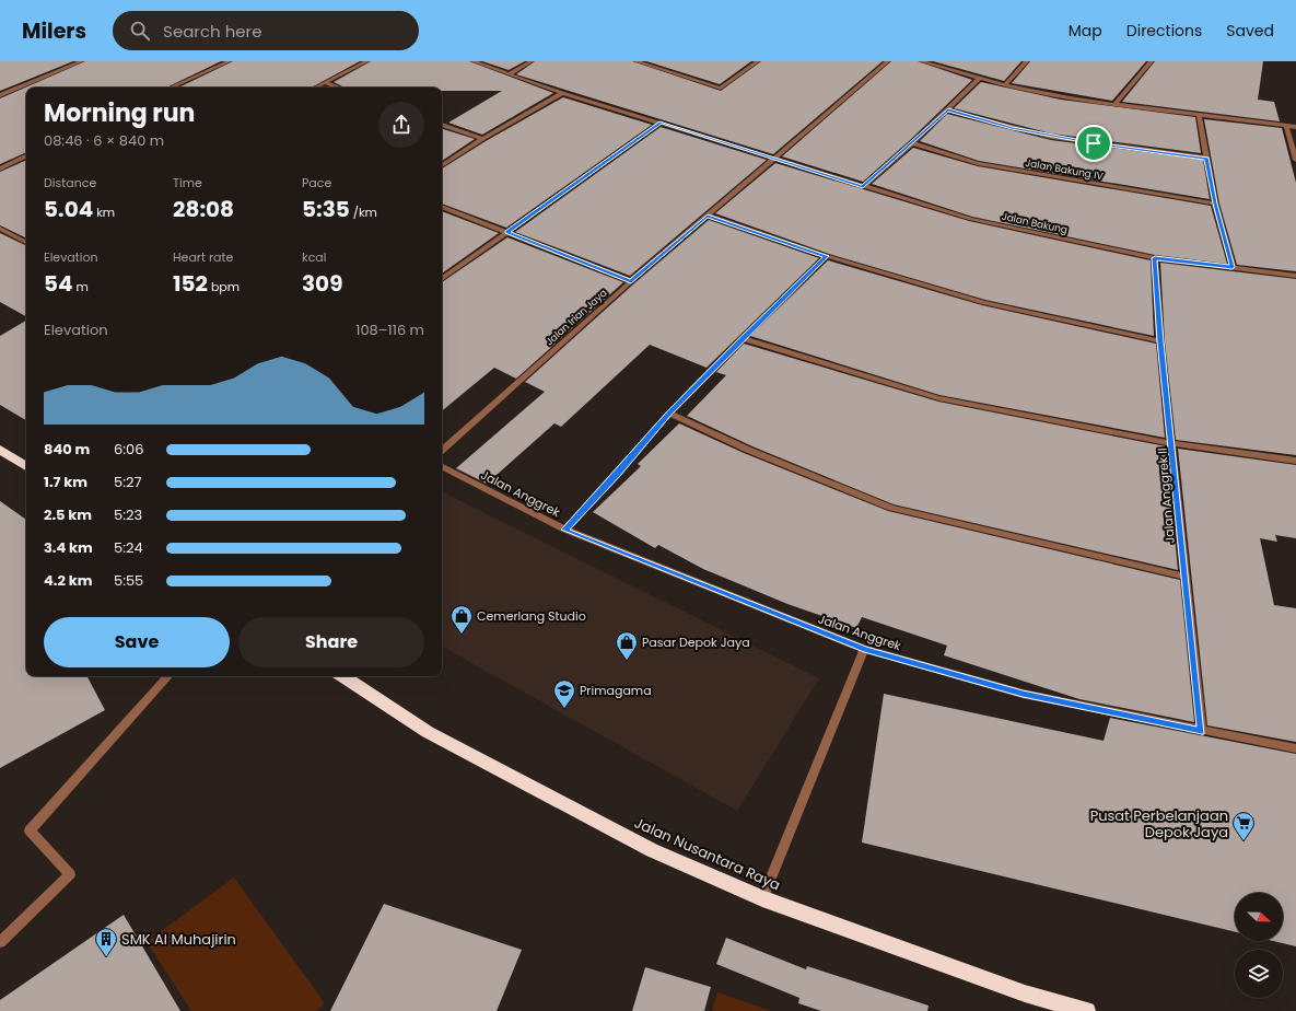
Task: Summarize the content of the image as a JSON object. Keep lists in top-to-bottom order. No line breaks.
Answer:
{"streets":{"highway":["Jalan Nusantara Raya"],"street":["Jalan Bakung IV","Jalan Bakung","Jalan Irian Jaya","Jalan Anggrek","Jalan Anggrek II"]},"crossings":[["Jalan Bakung","Jalan Irian Jaya"],["Jalan Bakung","Jalan Anggrek II"],["Jalan Anggrek","Jalan Anggrek II"]],"places":{"shop":["Cemerlang Studio","Pasar Depok Jaya"],"school or university":["Primagama"],"supermarket":["Pusat Perbelanjaan Depok Jaya"],"building":["SMK Al Muhajirin"]},"north":"right","page":{"header":"Milers","search":"Search here","nav":["Map","Directions","Saved"],"heading":["Morning run","08:46 · 6 × 840 m"],"stats":[["Distance","5.04 km"],["Time","28:08"],["Pace","5:35 /km"],["Elevation","54 m"],["Heart rate","152 bpm"],["kcal","309"]],"chart":["Elevation","108–116 m"],"list":[{"name":"840 m","note":"6:06"},{"name":"1.7 km","note":"5:27"},{"name":"2.5 km","note":"5:23"},{"name":"3.4 km","note":"5:24"},{"name":"4.2 km","note":"5:55"}],"buttons":["Save","Share"]}}
